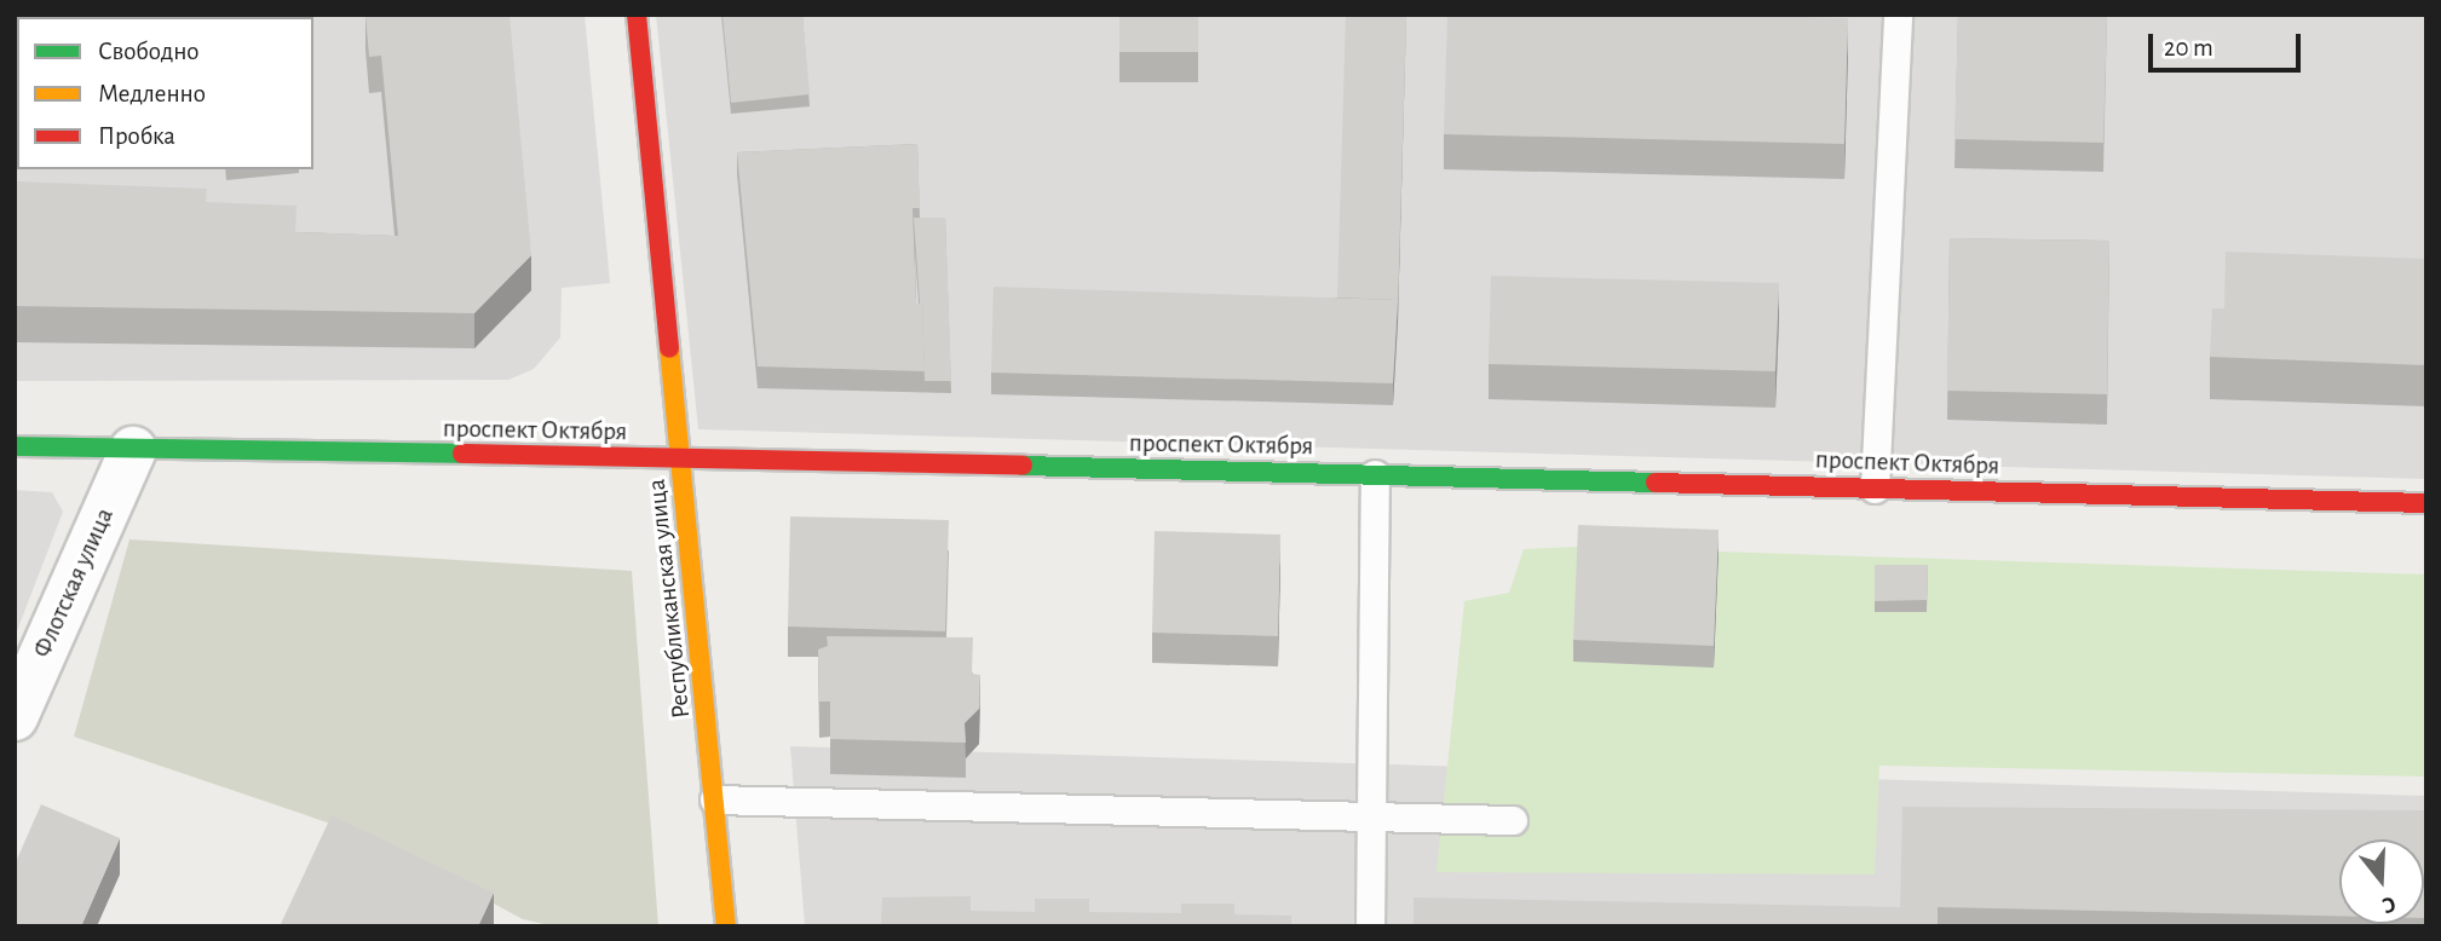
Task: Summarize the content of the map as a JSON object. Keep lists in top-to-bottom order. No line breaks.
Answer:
{"streets":{"main road":["проспект Октября","Республиканская улица"],"street":["Флотская улица"]},"crossings":[["проспект Октября","Флотская улица"],["проспект Октября","Республиканская улица"]],"legend":["Свободно","Медленно","Пробка"],"scale_bar":"20 m","north":"bottom"}
